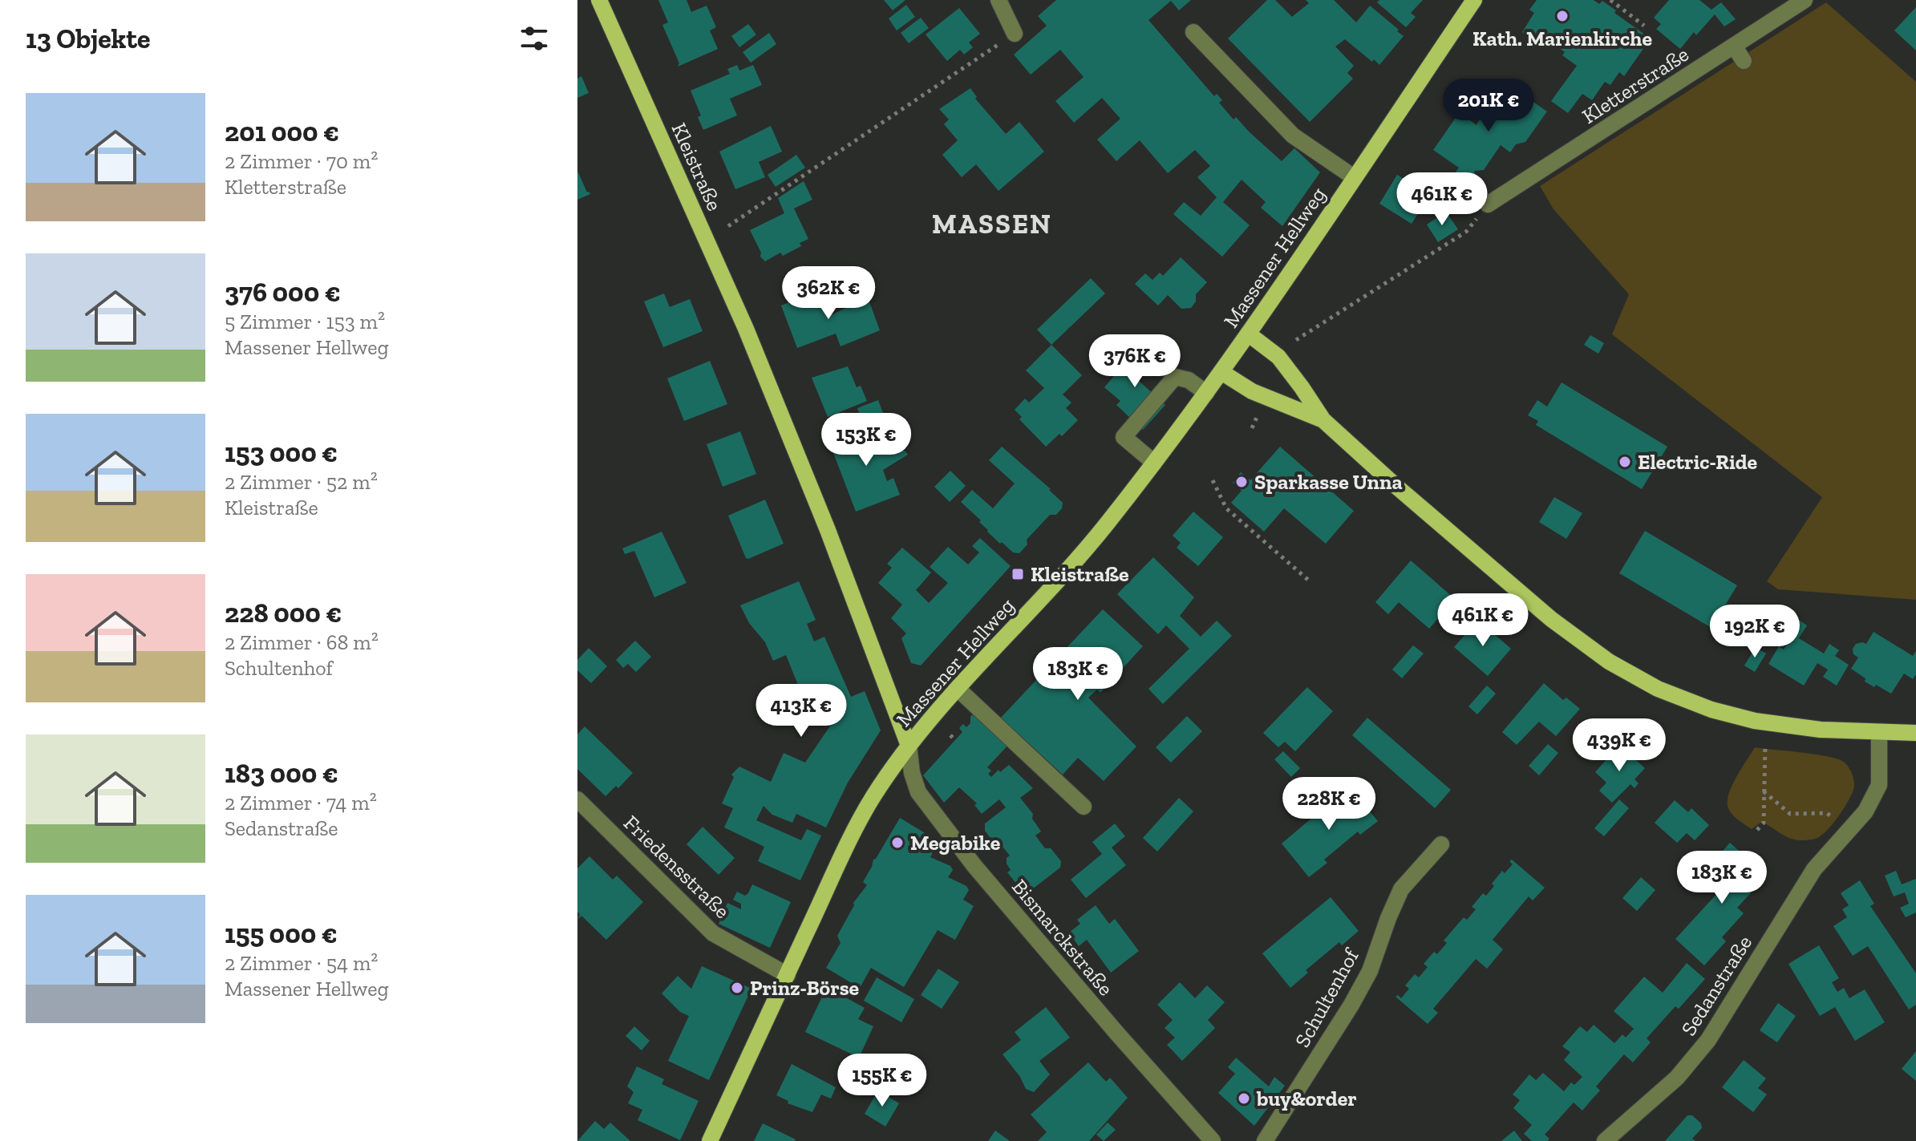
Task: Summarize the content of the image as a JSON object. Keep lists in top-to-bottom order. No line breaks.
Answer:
{"streets":{"main road":["Kleistraße","Massener Hellweg"],"street":["Kletterstraße","Friedensstraße","Bismarckstraße","Sedanstraße","Schultenhof"]},"crossings":[["Kleistraße","Massener Hellweg"],["Kleistraße","Bismarckstraße"],["Massener Hellweg","Friedensstraße"],["Massener Hellweg","Bismarckstraße"]],"districts":["MASSEN"],"places":{"other":["Kath. Marienkirche","Electric-Ride","Sparkasse Unna","Megabike","Prinz-Börse","buy&order"],"transit":["Kleistraße"]},"page":{"heading":"13 Objekte","list":[{"name":"201 000 €","note":"2 Zimmer · 70 m² · Kletterstraße"},{"name":"376 000 €","note":"5 Zimmer · 153 m² · Massener Hellweg"},{"name":"153 000 €","note":"2 Zimmer · 52 m² · Kleistraße"},{"name":"228 000 €","note":"2 Zimmer · 68 m² · Schultenhof"},{"name":"183 000 €","note":"2 Zimmer · 74 m² · Sedanstraße"},{"name":"155 000 €","note":"2 Zimmer · 54 m² · Massener Hellweg"}],"price":["201K €","461K €","362K €","376K €","153K €","461K €","192K €","183K €","413K €","439K €","228K €","183K €","155K €"]}}
